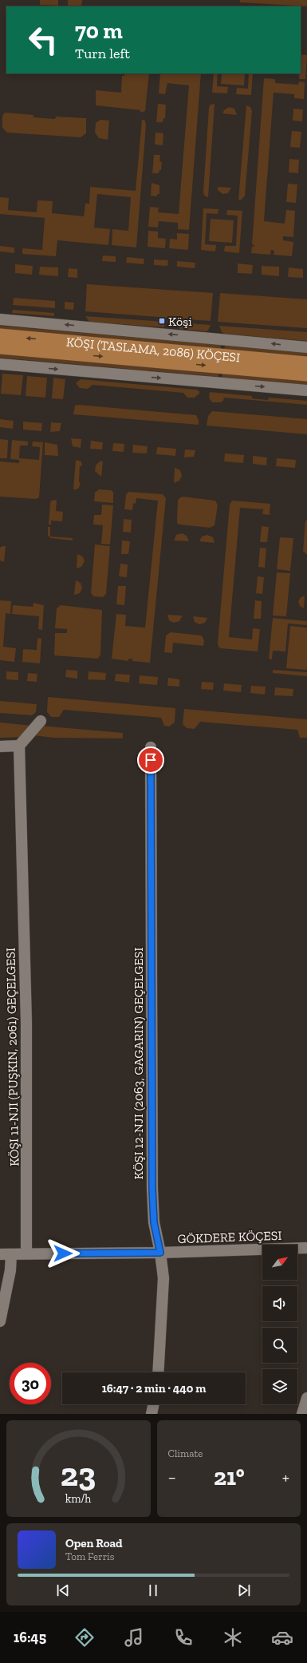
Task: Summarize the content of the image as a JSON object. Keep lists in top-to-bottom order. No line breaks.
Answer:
{"streets":{"main road":["KÖŞI (TASLAMA, 2086) KÖÇESI"],"street":["KÖŞI 11-NJI (PUŞKIN, 2061) GEÇELGESI","KÖŞI 12-NJI (2063, GAGARIN) GEÇELGESI","GÖKDERE KÖÇESI"]},"crossings":[["KÖŞI 11-NJI (PUŞKIN, 2061) GEÇELGESI","GÖKDERE KÖÇESI"],["KÖŞI 12-NJI (2063, GAGARIN) GEÇELGESI","GÖKDERE KÖÇESI"]],"places":{"transit":["Köşi"]},"north":"top right","page":{"turn":["70 m","Turn left"],"limit":"30","trip":"16:47 · 2 min · 440 m","tile":"Climate","heat":["−","21°","+"],"song":["Open Road","Tom Ferris"],"tabs":"16:45","gauge":["23","km/h"]}}
